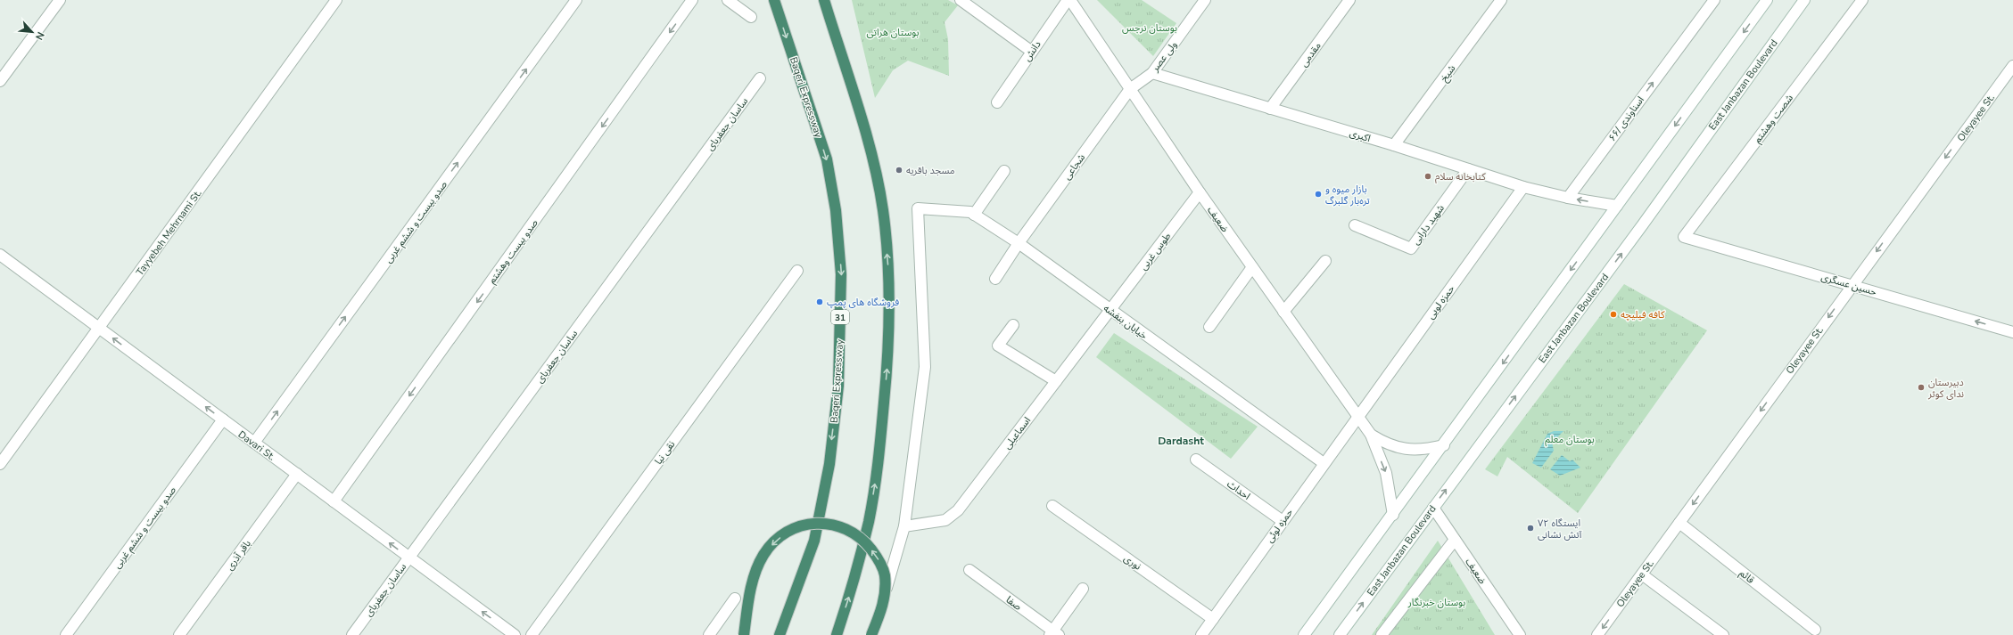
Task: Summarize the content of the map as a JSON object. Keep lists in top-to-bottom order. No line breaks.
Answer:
{"streets":{"highway":["Baqeri Expressway","31"],"street":["دانش","مقدمی","ولی عصر","شیخ","East Janbazan Boulevard","Oleyayee St.","اسناوندی /۶۶","شصت وهشتم","ساسان جعفربای","اکبری","شجاعی","ضعیف","صدو بیست و ششم غربی","شهید دارابی","Tayyebeh Mehrnami St.","صدو بیست وهشتم","طوس غربی","حسین عسگری","حمزه لویی","خیابان بنفشه","اسماعیلی","Davari St.","نقی نیا","احداث","حمزه لوئی","باقر آذری","نوری","قائم","صفا"]},"crossings":[["مقدمی","اکبری"],["ولی عصر","اکبری"],["ولی عصر","شجاعی"],["ولی عصر","ضعیف"],["شیخ","اکبری"],["East Janbazan Boulevard","ضعیف"],["Oleyayee St.","حسین عسگری"],["Oleyayee St.","قائم"],["اسناوندی /۶۶","اکبری"],["شصت وهشتم","حسین عسگری"],["ساسان جعفربای","Davari St."],["اکبری","شهید دارابی"],["اکبری","حمزه لویی"],["شجاعی","ضعیف"],["شجاعی","خیابان بنفشه"],["ضعیف","طوس غربی"],["ضعیف","حمزه لویی"],["ضعیف","حمزه لوئی"],["صدو بیست و ششم غربی","Davari St."],["Tayyebeh Mehrnami St.","Davari St."],["صدو بیست وهشتم","Davari St."],["طوس غربی","خیابان بنفشه"],["طوس غربی","اسماعیلی"],["حمزه لویی","حمزه لوئی"],["خیابان بنفشه","اسماعیلی"],["خیابان بنفشه","حمزه لوئی"],["Davari St.","باقر آذری"],["احداث","حمزه لوئی"],["حمزه لوئی","نوری"]],"one_way":["Oleyayee St.","صدو بیست و ششم غربی","صدو بیست وهشتم","حسین عسگری","Davari St."],"districts":["Dardasht"],"parks":["بوستان نرجس","بوستان هراتی","بوستان معلم","بوستان خبرنگار"],"places":["مسجد باقریه","کتابخانه سلام","بازار میوه و تره‌بار گلبرگ","فروشگاه های پمپ","کافه فیلیچه","دبیرستان ندای کوثر","ایستگاه ۷۲ آتش نشانی"],"north":"bottom right"}
